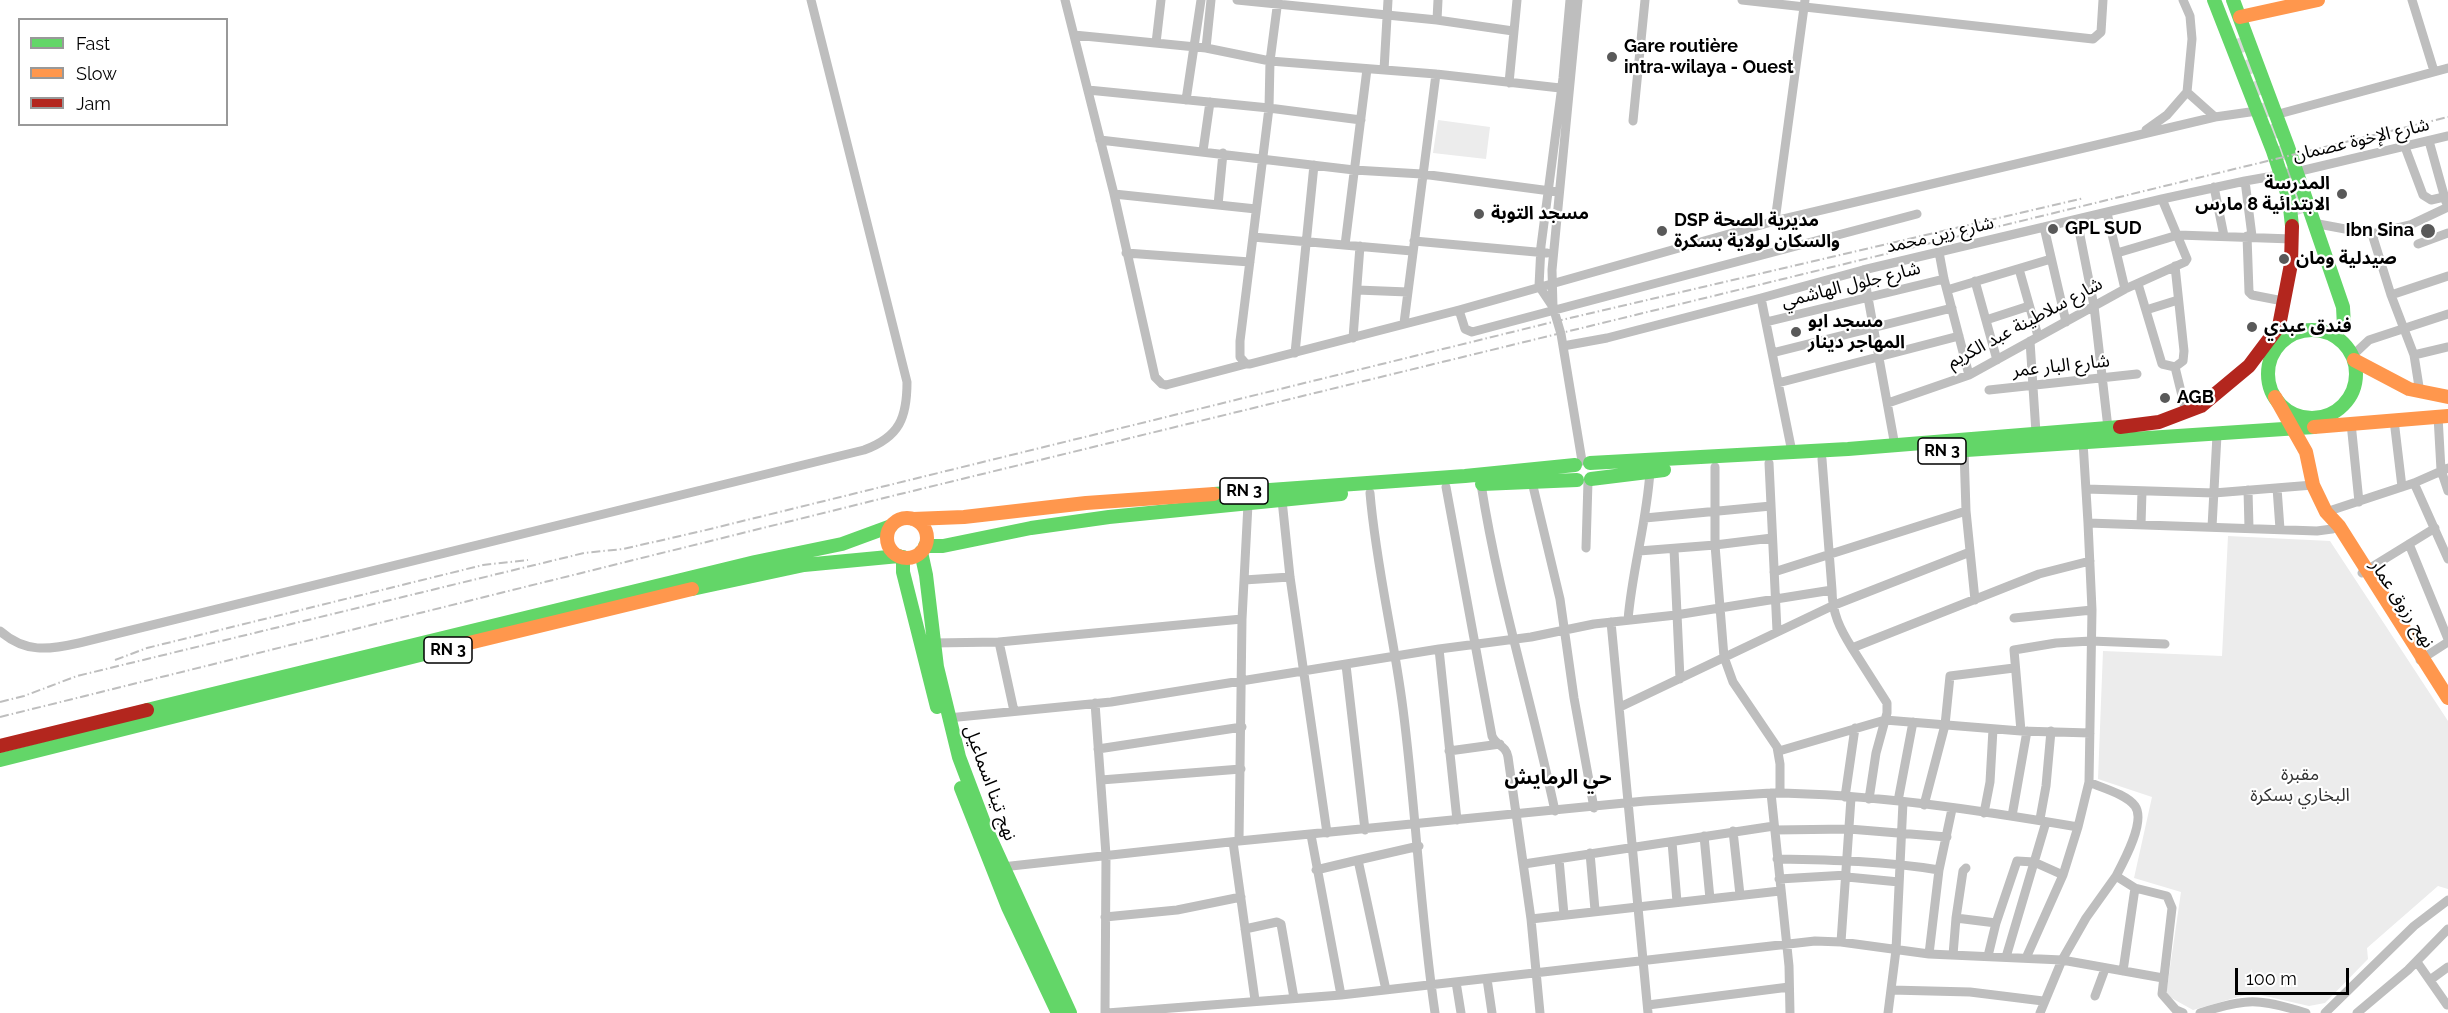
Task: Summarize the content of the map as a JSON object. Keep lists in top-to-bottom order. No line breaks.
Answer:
{"streets":{"main road":["RN 3","نهج رزوق عمار","نهج تينا اسماعيل"],"street":["شارع الإخوة عصمان","شارع زين محمد","شارع جلول الهاشمي","شارع سلاطينة عبد الكريم","شارع البار عمر"]},"crossings":[["شارع الإخوة عصمان","شارع زين محمد"],["شارع الإخوة عصمان","RN 3"],["شارع زين محمد","RN 3"],["RN 3","نهج تينا اسماعيل"]],"districts":["حي الرمايش"],"parks":["مقبرة البخاري بسكرة"],"places":["Gare routière intra-wilaya - Ouest","المدرسة الابتدائية 8 مارس","مسجد التوبة","GPL SUD","DSP مديرية الصحة والسكان لولاية بسكرة","Ibn Sina","صيدلية ومان","فندق عبدي","مسجد ابو المهاجر دينار","AGB"],"legend":["Fast","Slow","Jam"],"scale_bar":"100 m"}
